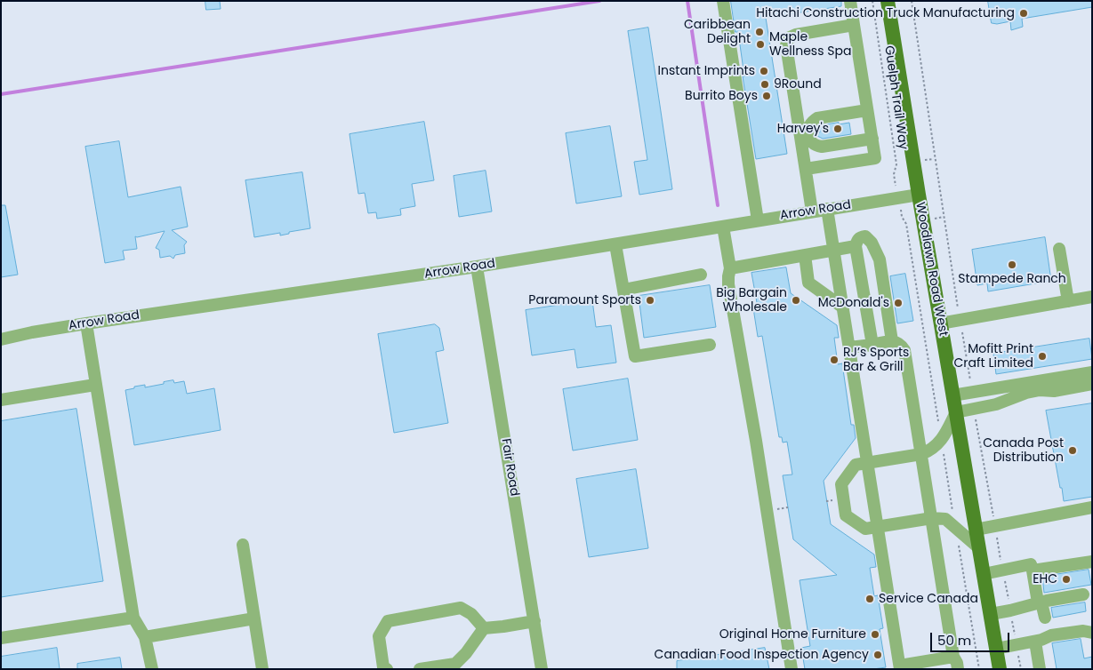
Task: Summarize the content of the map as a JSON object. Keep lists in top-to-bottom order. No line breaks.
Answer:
{"streets":{"main road":["Woodlawn Road West"],"street":["Arrow Road","Fair Road"],"path":["Guelph Trail Way"]},"crossings":[["Guelph Trail Way","Arrow Road"],["Arrow Road","Woodlawn Road West"],["Arrow Road","Fair Road"]],"places":["Hitachi Construction Truck Manufacturing","Caribbean Delight","Maple Wellness Spa","Instant Imprints","9Round","Burrito Boys","Harvey's","Stampede Ranch","Paramount Sports","Big Bargain Wholesale","McDonald's","Mofitt Print Craft Limited","RJ’s Sports Bar & Grill","Canada Post Distribution","EHC","Service Canada","Original Home Furniture","Canadian Food Inspection Agency"],"scale_bar":"50 m"}
